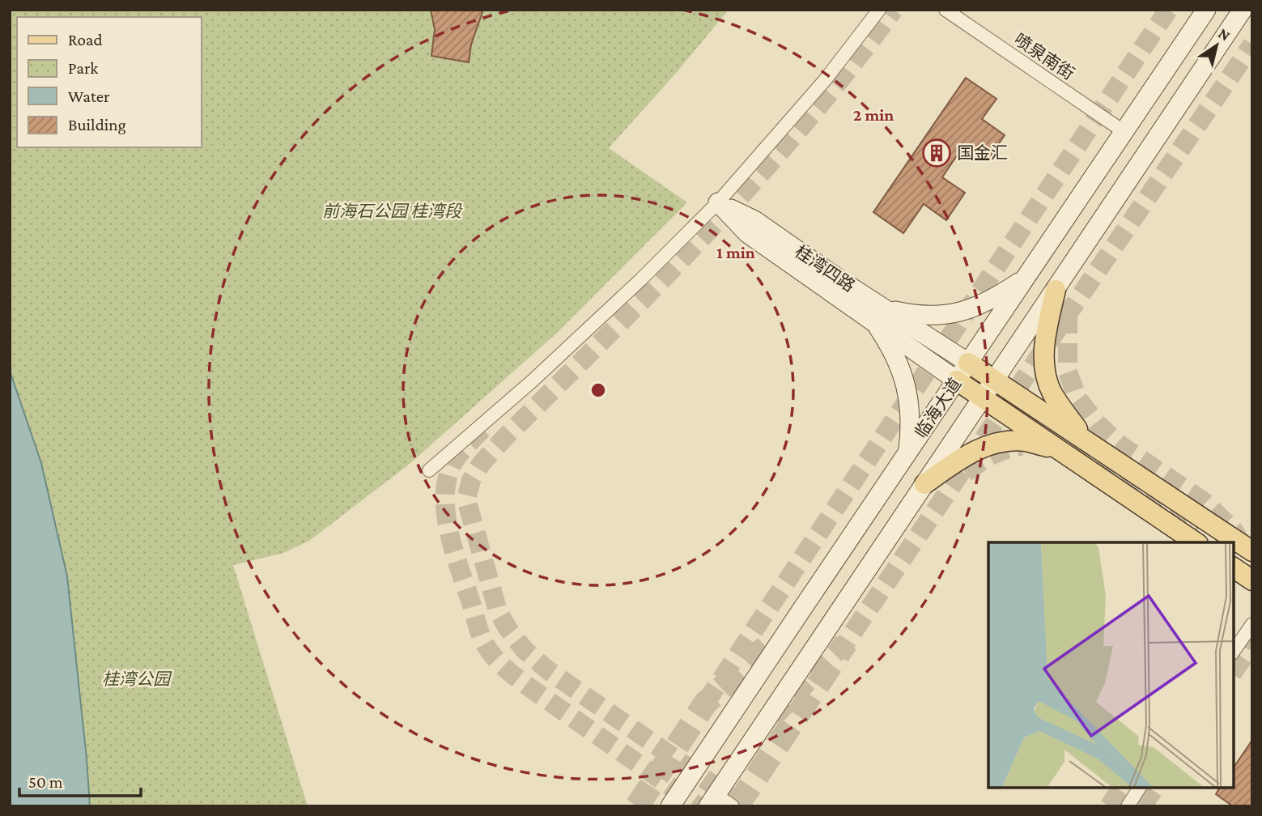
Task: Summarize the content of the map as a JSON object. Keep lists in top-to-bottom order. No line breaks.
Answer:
{"streets":{"main road":["桂湾四路","临海大道"],"street":["喷泉南街"]},"crossings":[["喷泉南街","临海大道"],["桂湾四路","临海大道"]],"parks":["前海石公园 桂湾段","桂湾公园"],"places":{"building":["国金汇"]},"legend":["Road","Park","Water","Building"],"scale_bar":"50 m","north":"top right","rings":["2 min","1 min"]}
